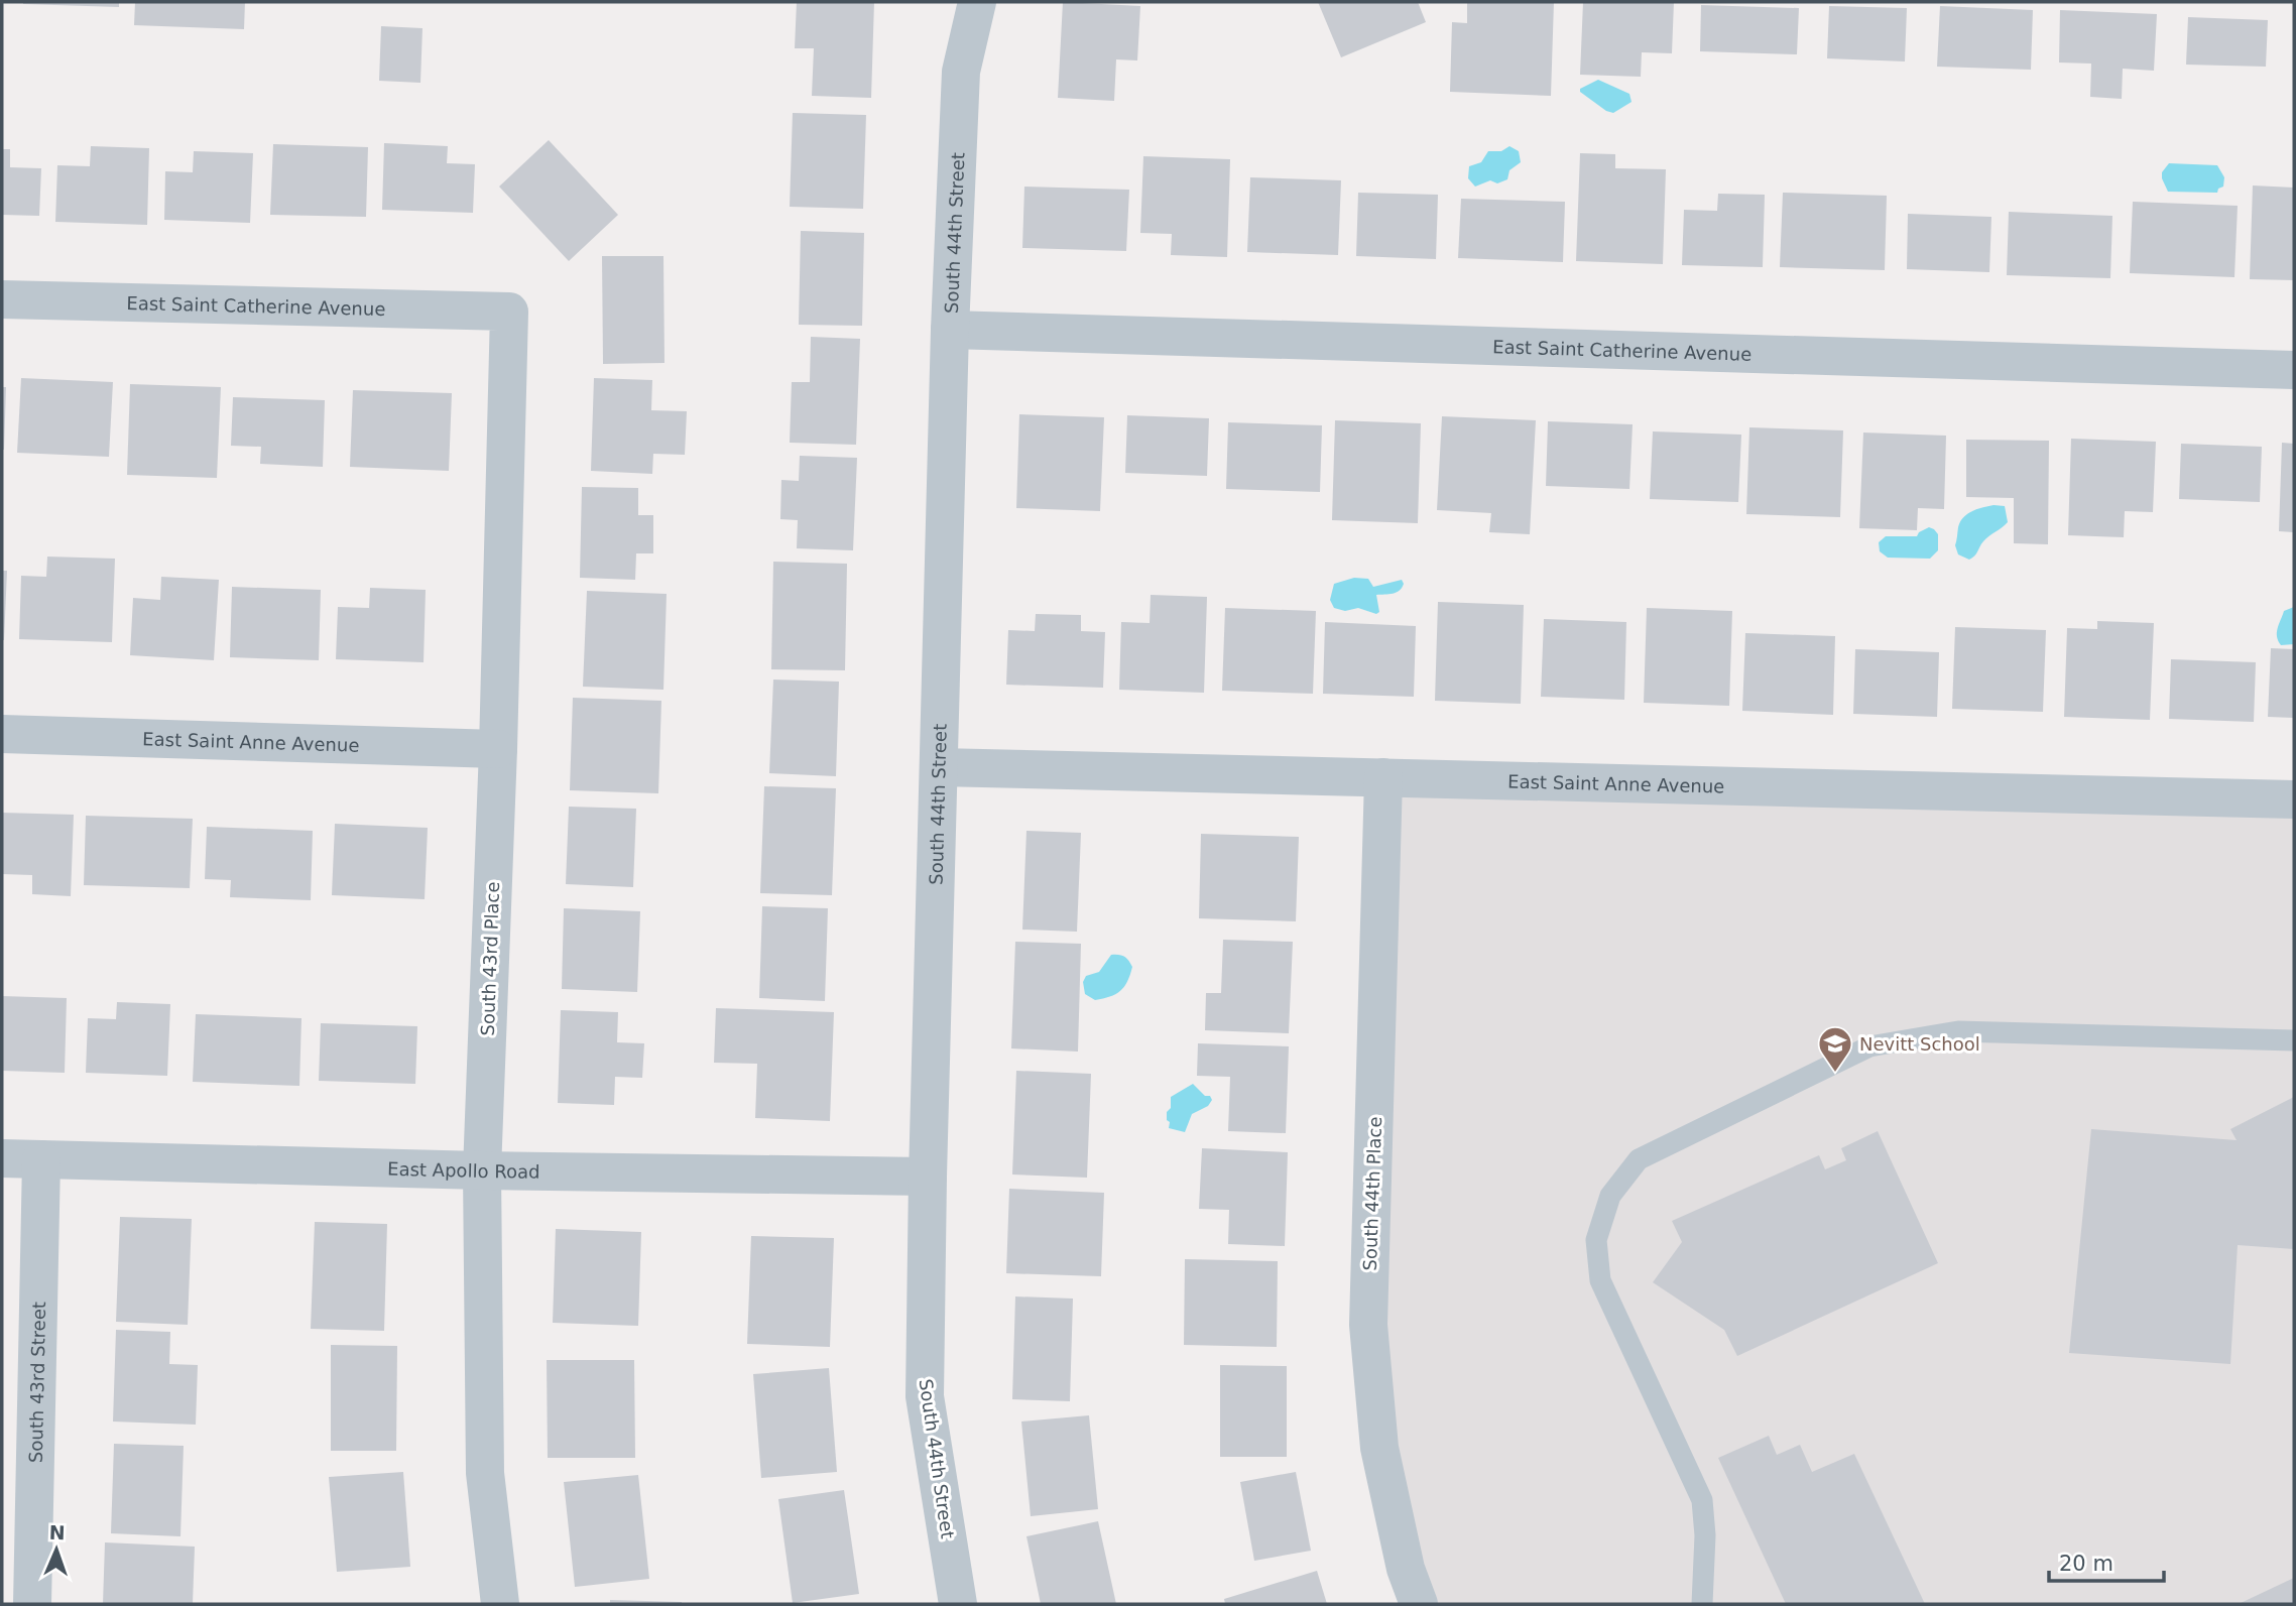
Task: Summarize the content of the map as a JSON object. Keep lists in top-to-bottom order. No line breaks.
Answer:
{"streets":{"street":["South 44th Street","East Saint Catherine Avenue","East Saint Anne Avenue","South 43rd Place","East Apollo Road","South 44th Place","South 43rd Street"]},"crossings":[["South 44th Street","East Saint Catherine Avenue"],["South 44th Street","East Saint Anne Avenue"],["South 44th Street","East Apollo Road"],["East Saint Catherine Avenue","South 43rd Place"],["East Saint Anne Avenue","South 43rd Place"],["East Saint Anne Avenue","South 44th Place"],["South 43rd Place","East Apollo Road"],["East Apollo Road","South 43rd Street"]],"places":{"school or university":["Nevitt School"]},"scale_bar":"20 m","north":"top"}
